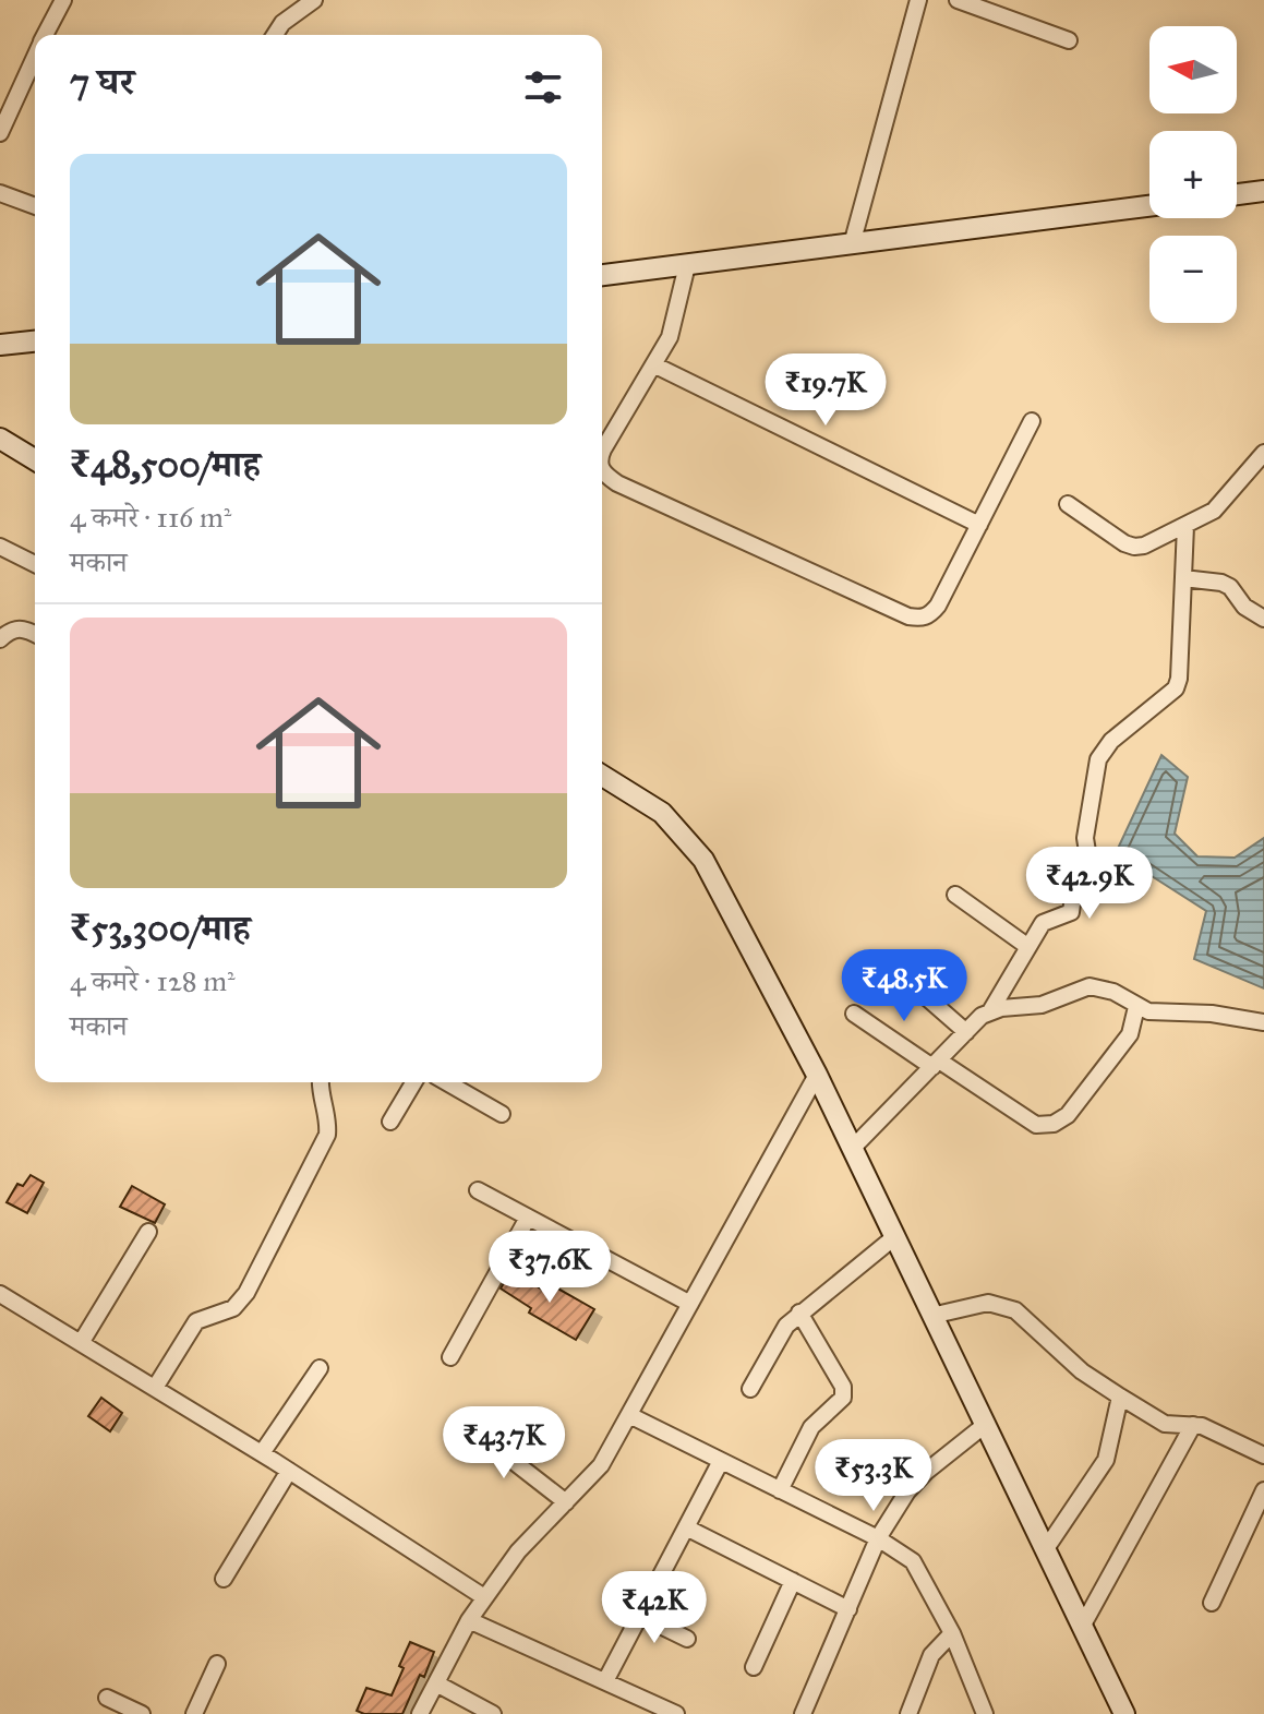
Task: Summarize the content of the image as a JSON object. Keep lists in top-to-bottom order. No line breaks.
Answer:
{"north":"left","page":{"map_buttons":["+","−"],"heading":"7 घर","list":[{"name":"₹48,500/माह","note":"4 कमरे · 116 m² · मकान"},{"name":"₹53,300/माह","note":"4 कमरे · 128 m² · मकान"}],"price":["₹19.7K","₹42.9K","₹48.5K","₹37.6K","₹43.7K","₹53.3K","₹42K"]}}
